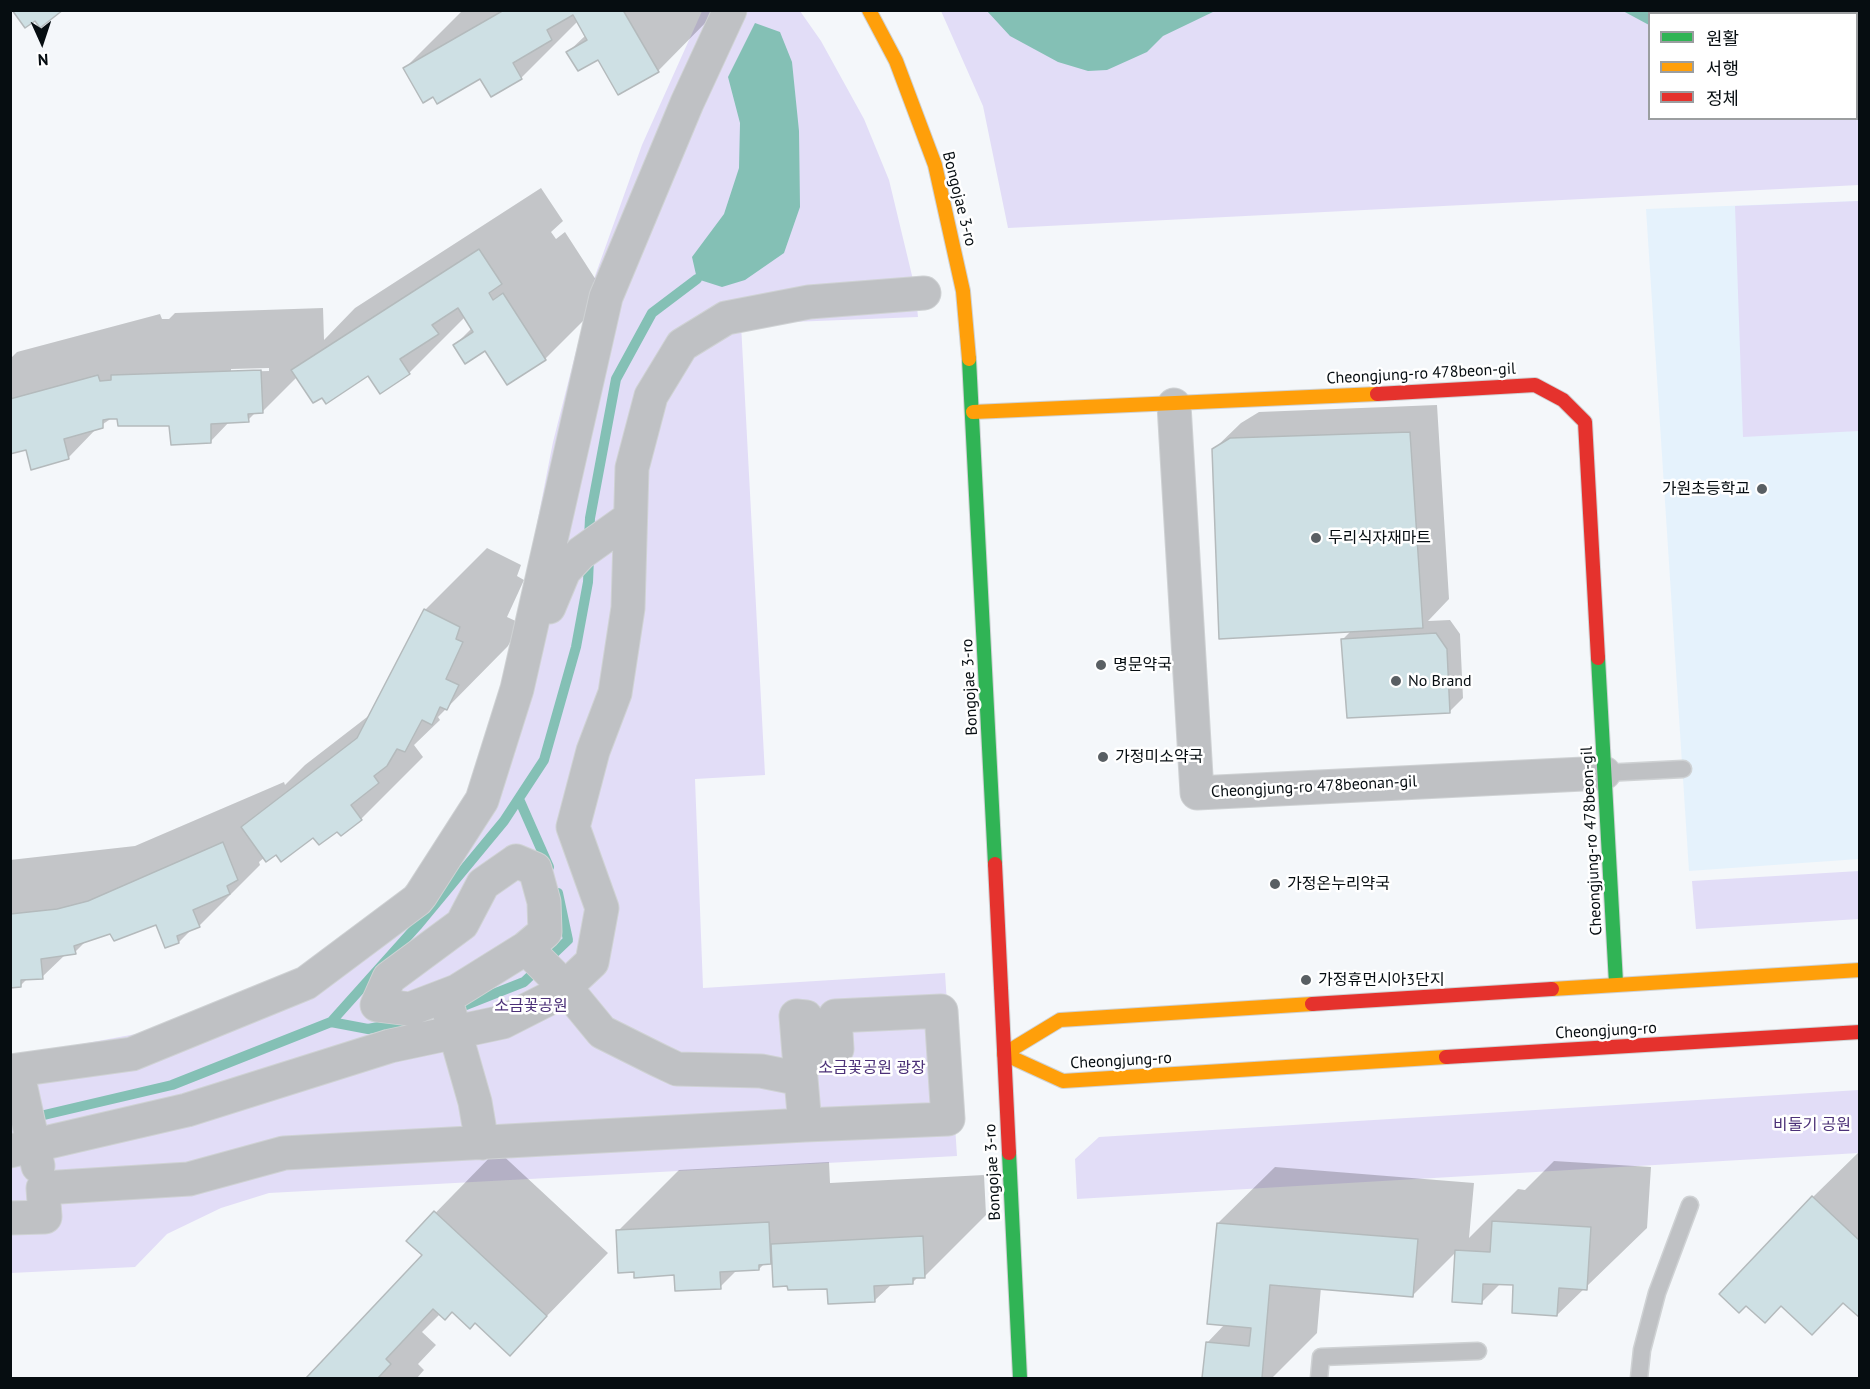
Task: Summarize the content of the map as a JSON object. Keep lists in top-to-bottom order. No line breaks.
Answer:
{"streets":{"street":["Bongojae 3-ro","Cheongjung-ro 478beon-gil","Cheongjung-ro 478beonan-gil","Cheongjung-ro"]},"crossings":[["Bongojae 3-ro","Cheongjung-ro 478beon-gil"],["Bongojae 3-ro","Cheongjung-ro"],["Cheongjung-ro 478beon-gil","Cheongjung-ro 478beonan-gil"]],"parks":["소금꽃공원","소금꽃공원 광장","비둘기 공원"],"places":["가원초등학교","두리식자재마트","명문약국","No Brand","가정미소약국","가정온누리약국","가정휴먼시아3단지"],"legend":["원활","서행","정체"],"north":"bottom"}
